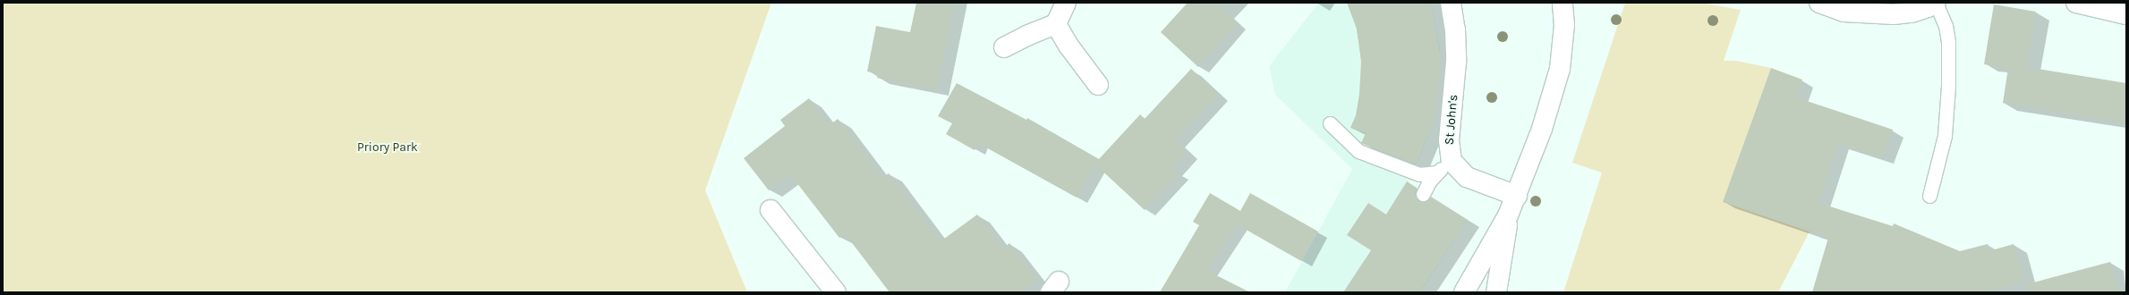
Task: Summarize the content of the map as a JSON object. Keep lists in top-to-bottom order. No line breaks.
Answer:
{"streets":{"street":["St John's"]},"parks":["Priory Park"]}
